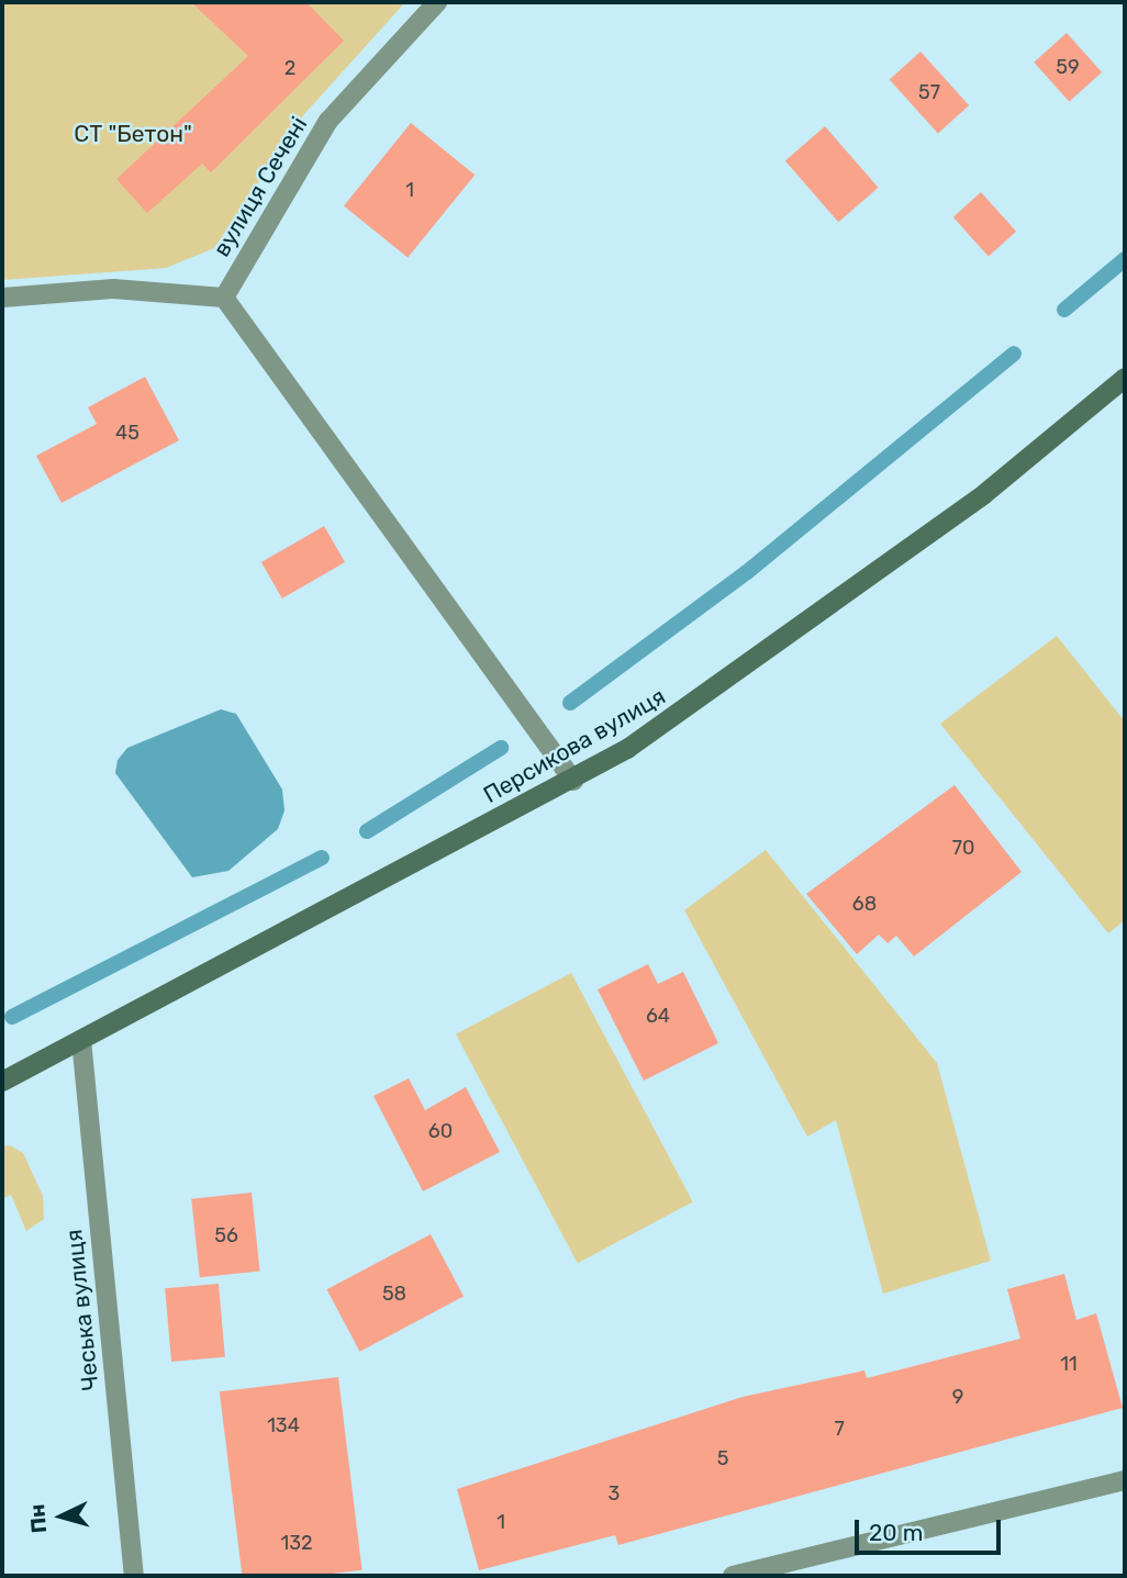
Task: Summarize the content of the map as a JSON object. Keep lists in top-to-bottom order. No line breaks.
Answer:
{"streets":{"main road":["Персикова вулиця"],"street":["вулиця Сечені","Чеська вулиця"]},"crossings":[["Персикова вулиця","Чеська вулиця"]],"parks":["СТ \"Бетон\""],"house_numbers":["59","2","57","1","45","70","68","64","60","56","58","11","9","134","7","5","3","1","132"],"scale_bar":"20 m","north":"left"}
